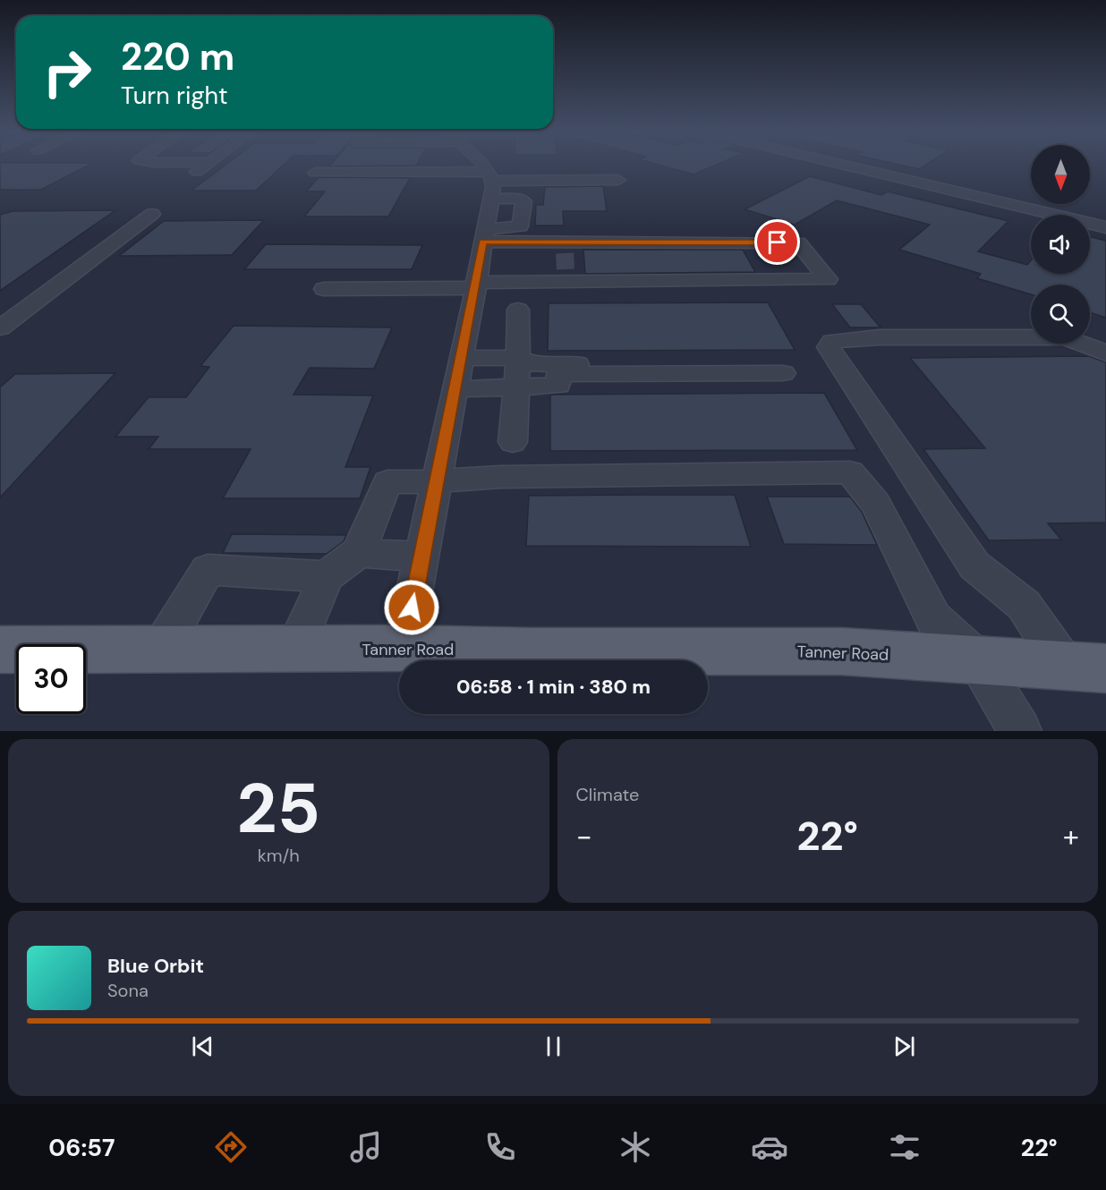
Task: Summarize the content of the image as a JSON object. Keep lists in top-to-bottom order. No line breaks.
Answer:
{"streets":{"main road":["Tanner Road"]},"north":"bottom","page":{"turn":["220 m","Turn right"],"limit":"30","trip":"06:58 · 1 min · 380 m","tile":[["25","km/h"],"Climate"],"heat":["−","22°","+"],"song":["Blue Orbit","Sona"],"tabs":["06:57","22°"]}}
